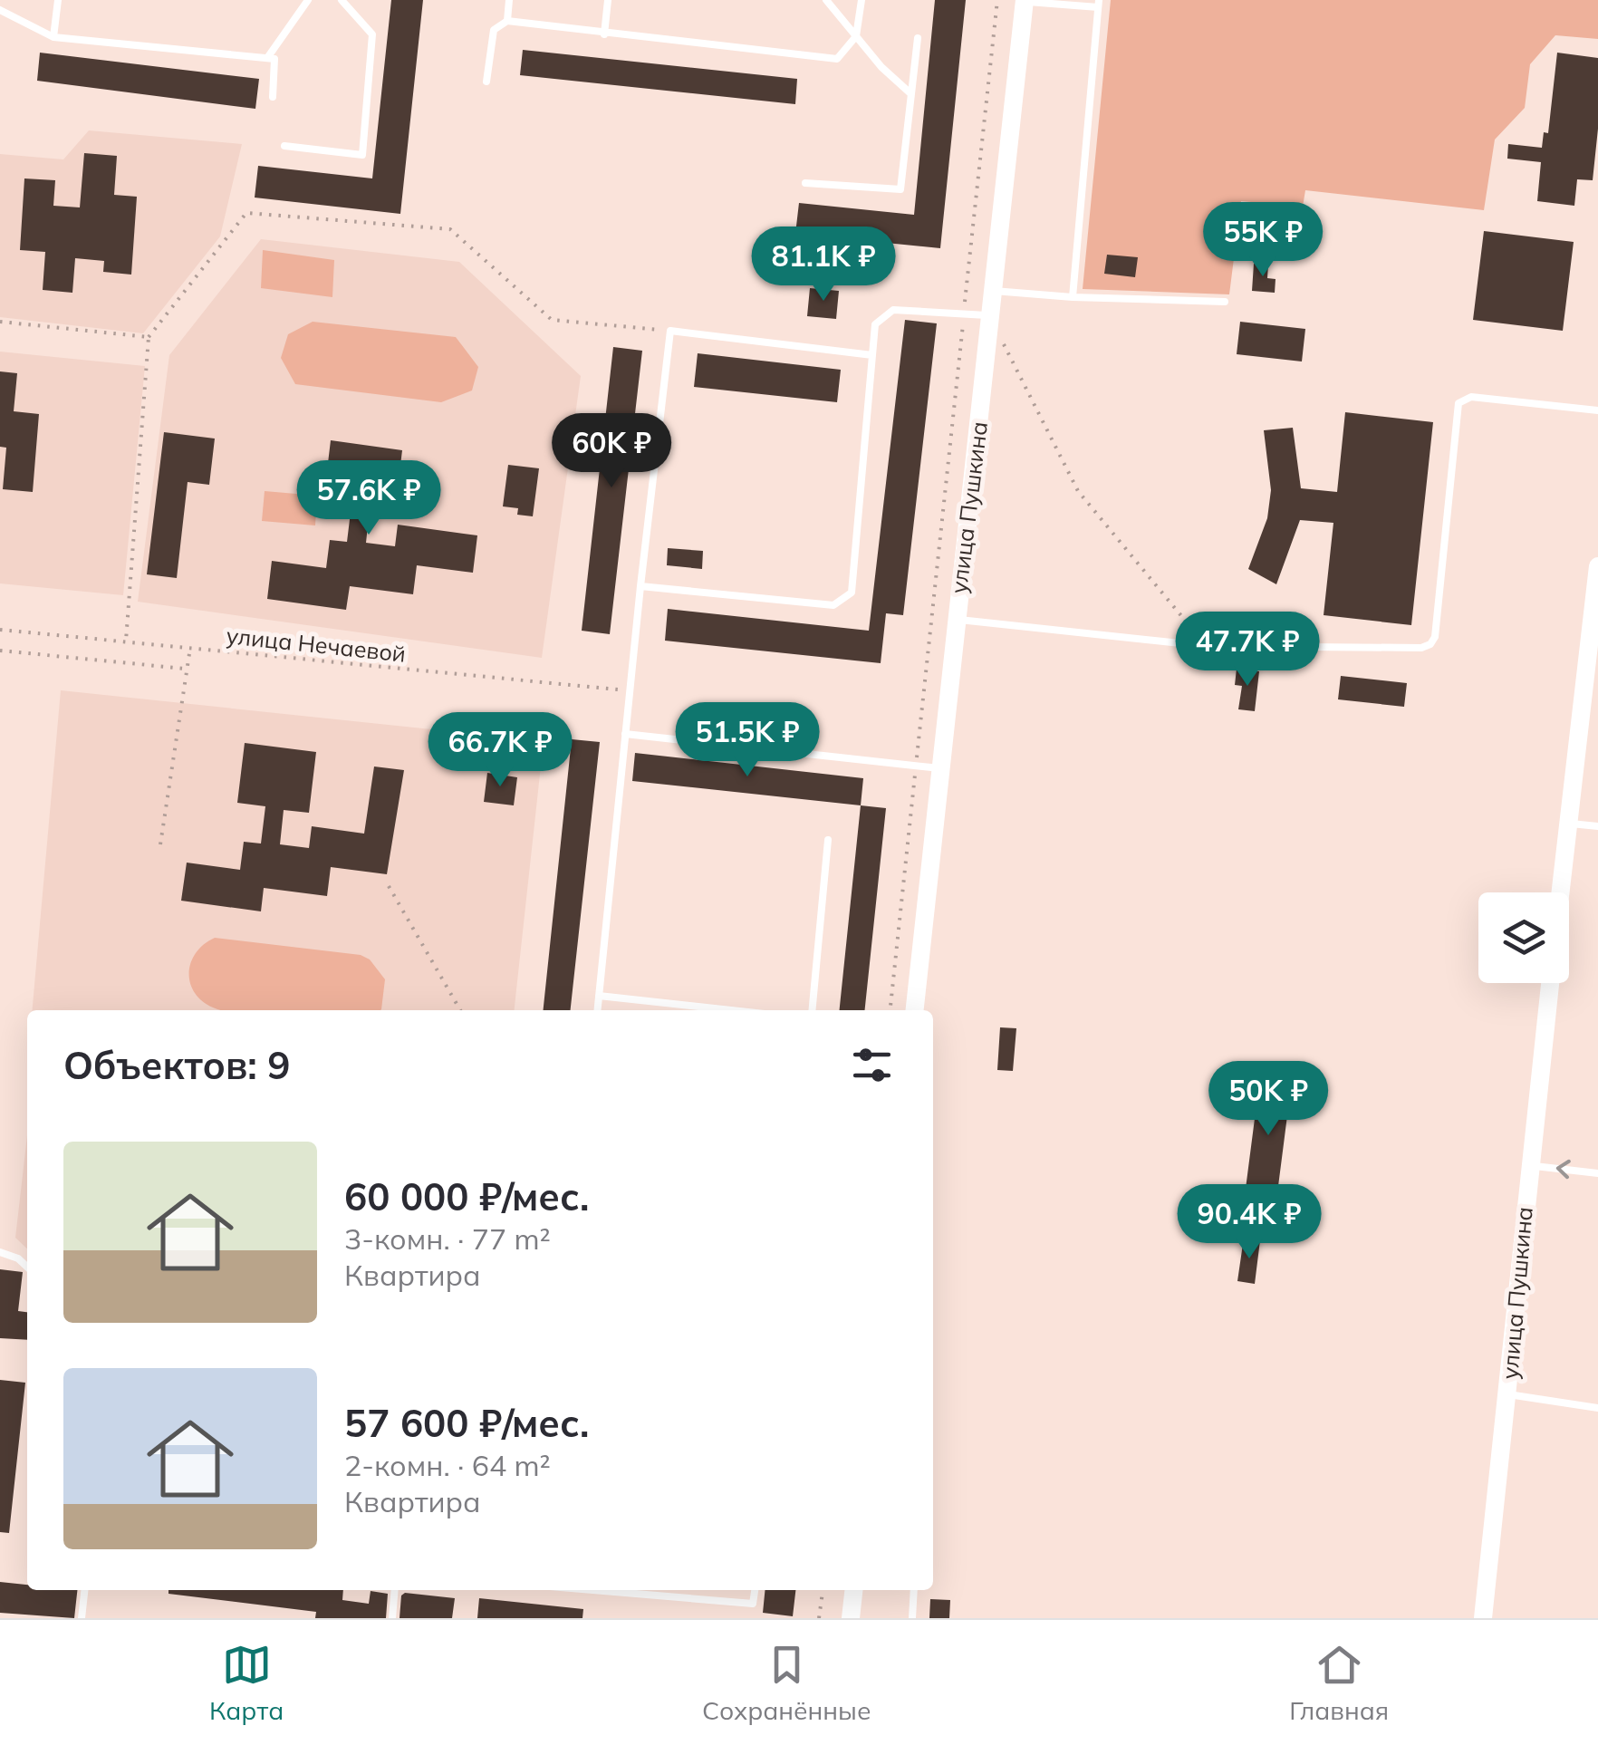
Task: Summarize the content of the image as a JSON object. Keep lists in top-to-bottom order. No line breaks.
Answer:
{"streets":{"street":["улица Пушкина"],"path":["улица Нечаевой"]},"page":{"price":["55K ₽","81.1K ₽","60K ₽","57.6K ₽","47.7K ₽","51.5K ₽","66.7K ₽","50K ₽","90.4K ₽"],"heading":"Объектов: 9","list":[{"name":"60 000 ₽/мес.","note":"3-комн. · 77 m² · Квартира"},{"name":"57 600 ₽/мес.","note":"2-комн. · 64 m² · Квартира"}],"tabs":["Карта","Сохранённые","Главная"]}}
